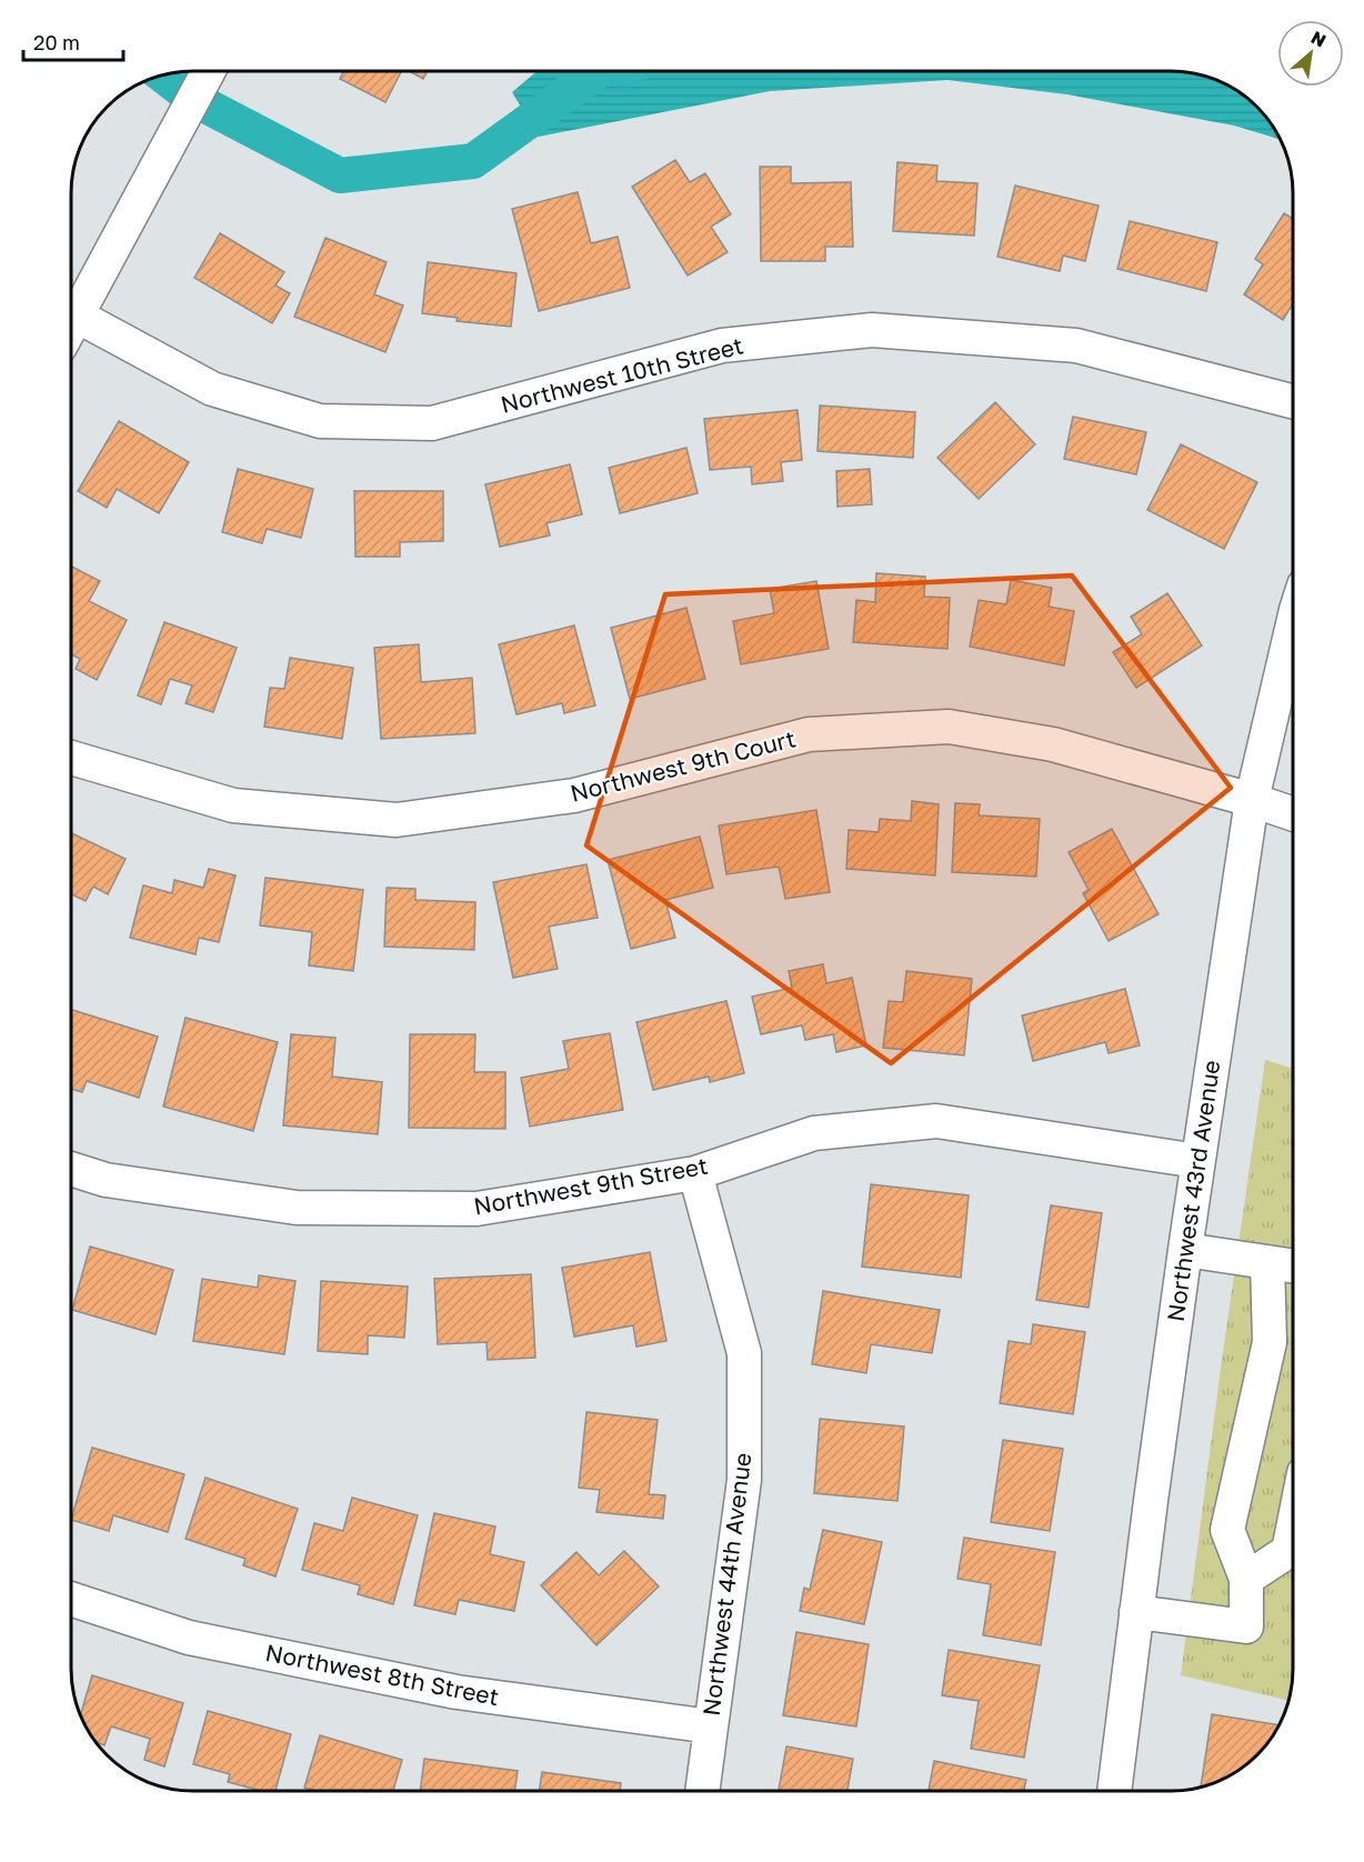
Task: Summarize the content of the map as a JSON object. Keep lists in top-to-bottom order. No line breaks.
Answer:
{"streets":{"street":["Northwest 10th Street","Northwest 9th Court","Northwest 9th Street","Northwest 43rd Avenue","Northwest 44th Avenue","Northwest 8th Street"]},"crossings":[["Northwest 9th Court","Northwest 43rd Avenue"],["Northwest 9th Street","Northwest 43rd Avenue"],["Northwest 9th Street","Northwest 44th Avenue"],["Northwest 44th Avenue","Northwest 8th Street"]],"scale_bar":"20 m","north":"top right"}
